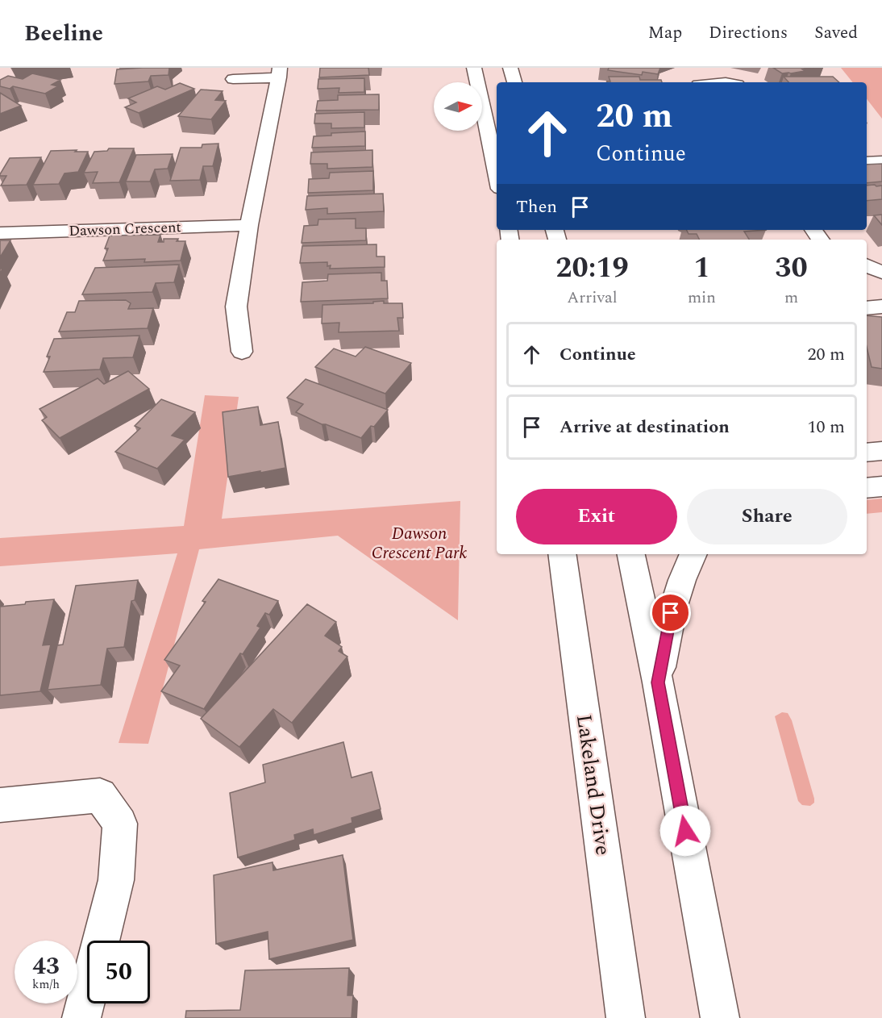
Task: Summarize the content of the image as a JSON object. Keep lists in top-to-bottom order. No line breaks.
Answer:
{"streets":{"street":["Dawson Crescent","Lakeland Drive"]},"parks":["Dawson Crescent Park"],"north":"right","page":{"header":"Beeline","nav":["Map","Directions","Saved"],"turn":["20 m","Continue"],"then":"Then","eta":["20:19","Arrival","1","min","30","m"],"list":[{"name":"Continue","value":"20 m"},{"name":"Arrive at destination","value":"10 m"}],"buttons":["Exit","Share"],"speed":"43 km/h","limit":"50"}}
